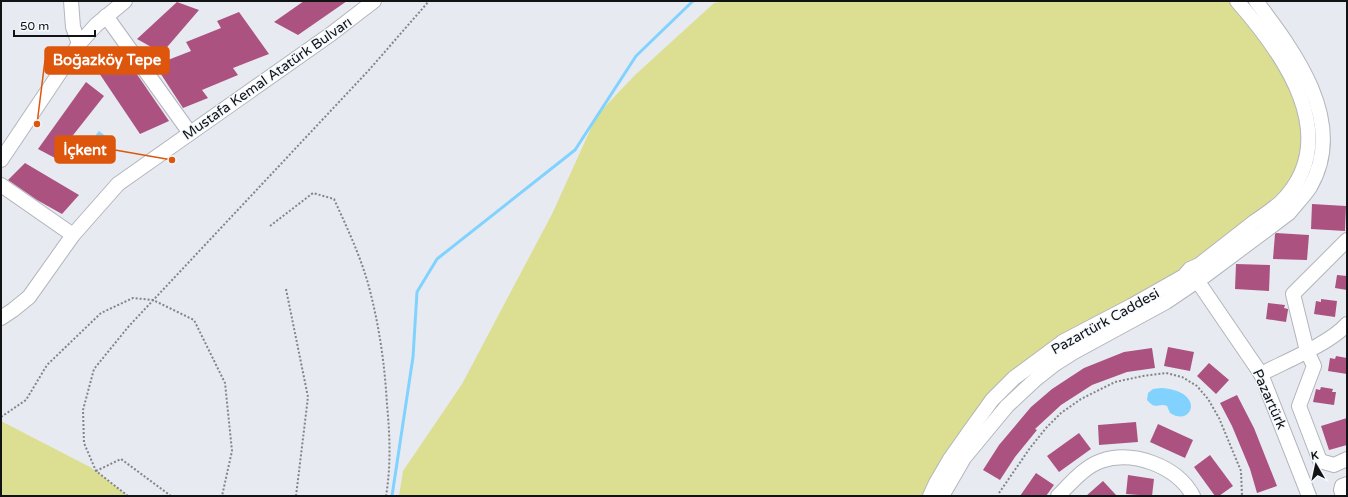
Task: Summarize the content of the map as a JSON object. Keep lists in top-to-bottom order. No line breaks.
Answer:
{"streets":{"street":["Mustafa Kemal Atatürk Bulvarı","Pazartürk Caddesi","Pazartürk"]},"crossings":[["Pazartürk Caddesi","Pazartürk"]],"places":["Boğazköy Tepe","İçkent"],"scale_bar":"50 m","north":"top"}
